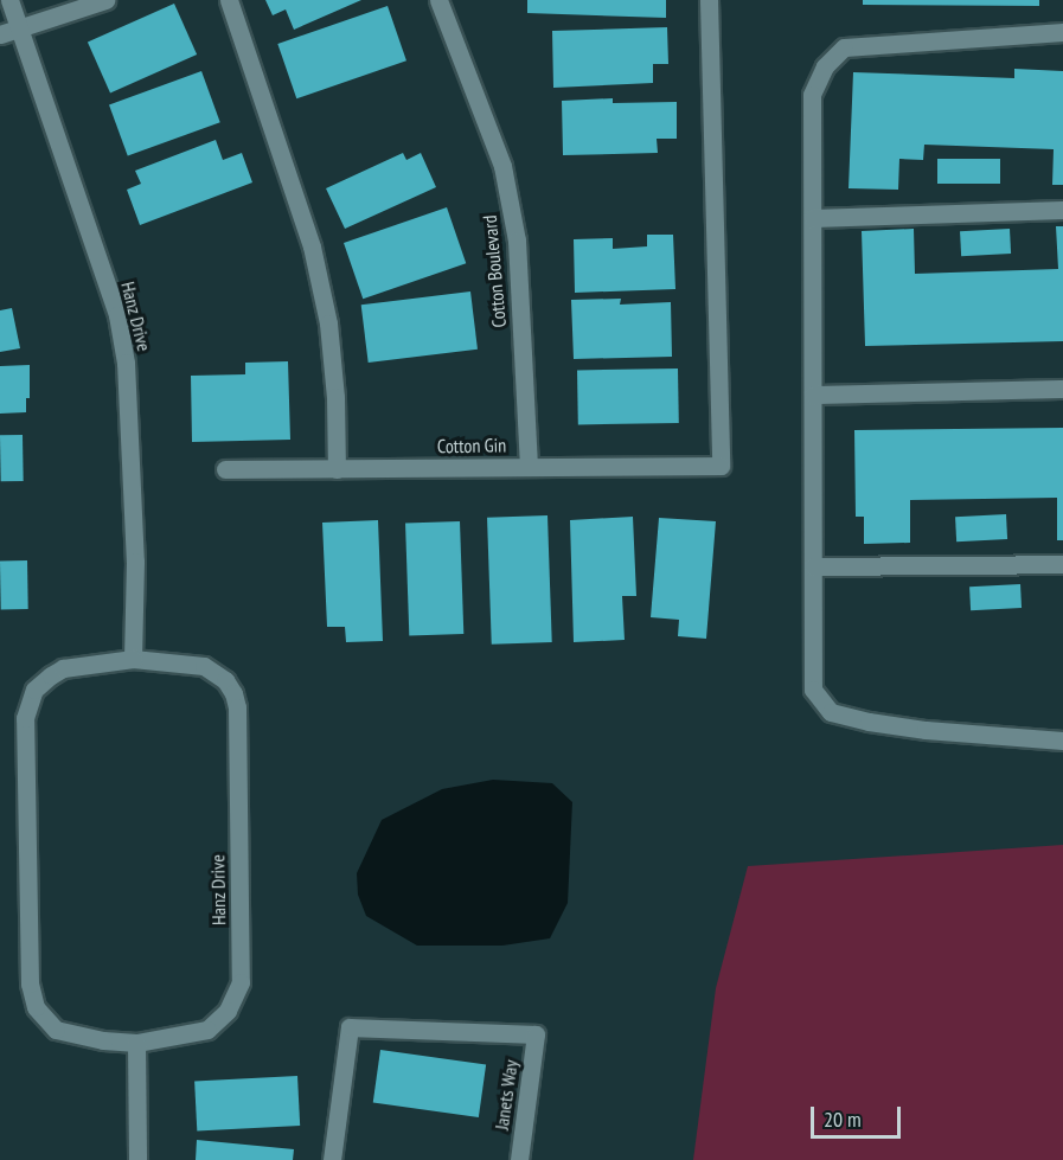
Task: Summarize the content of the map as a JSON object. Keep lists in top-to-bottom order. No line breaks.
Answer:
{"streets":{"street":["Cotton Boulevard","Hanz Drive","Cotton Gin","Janets Way"]},"crossings":[["Cotton Boulevard","Cotton Gin"]],"scale_bar":"20 m"}
